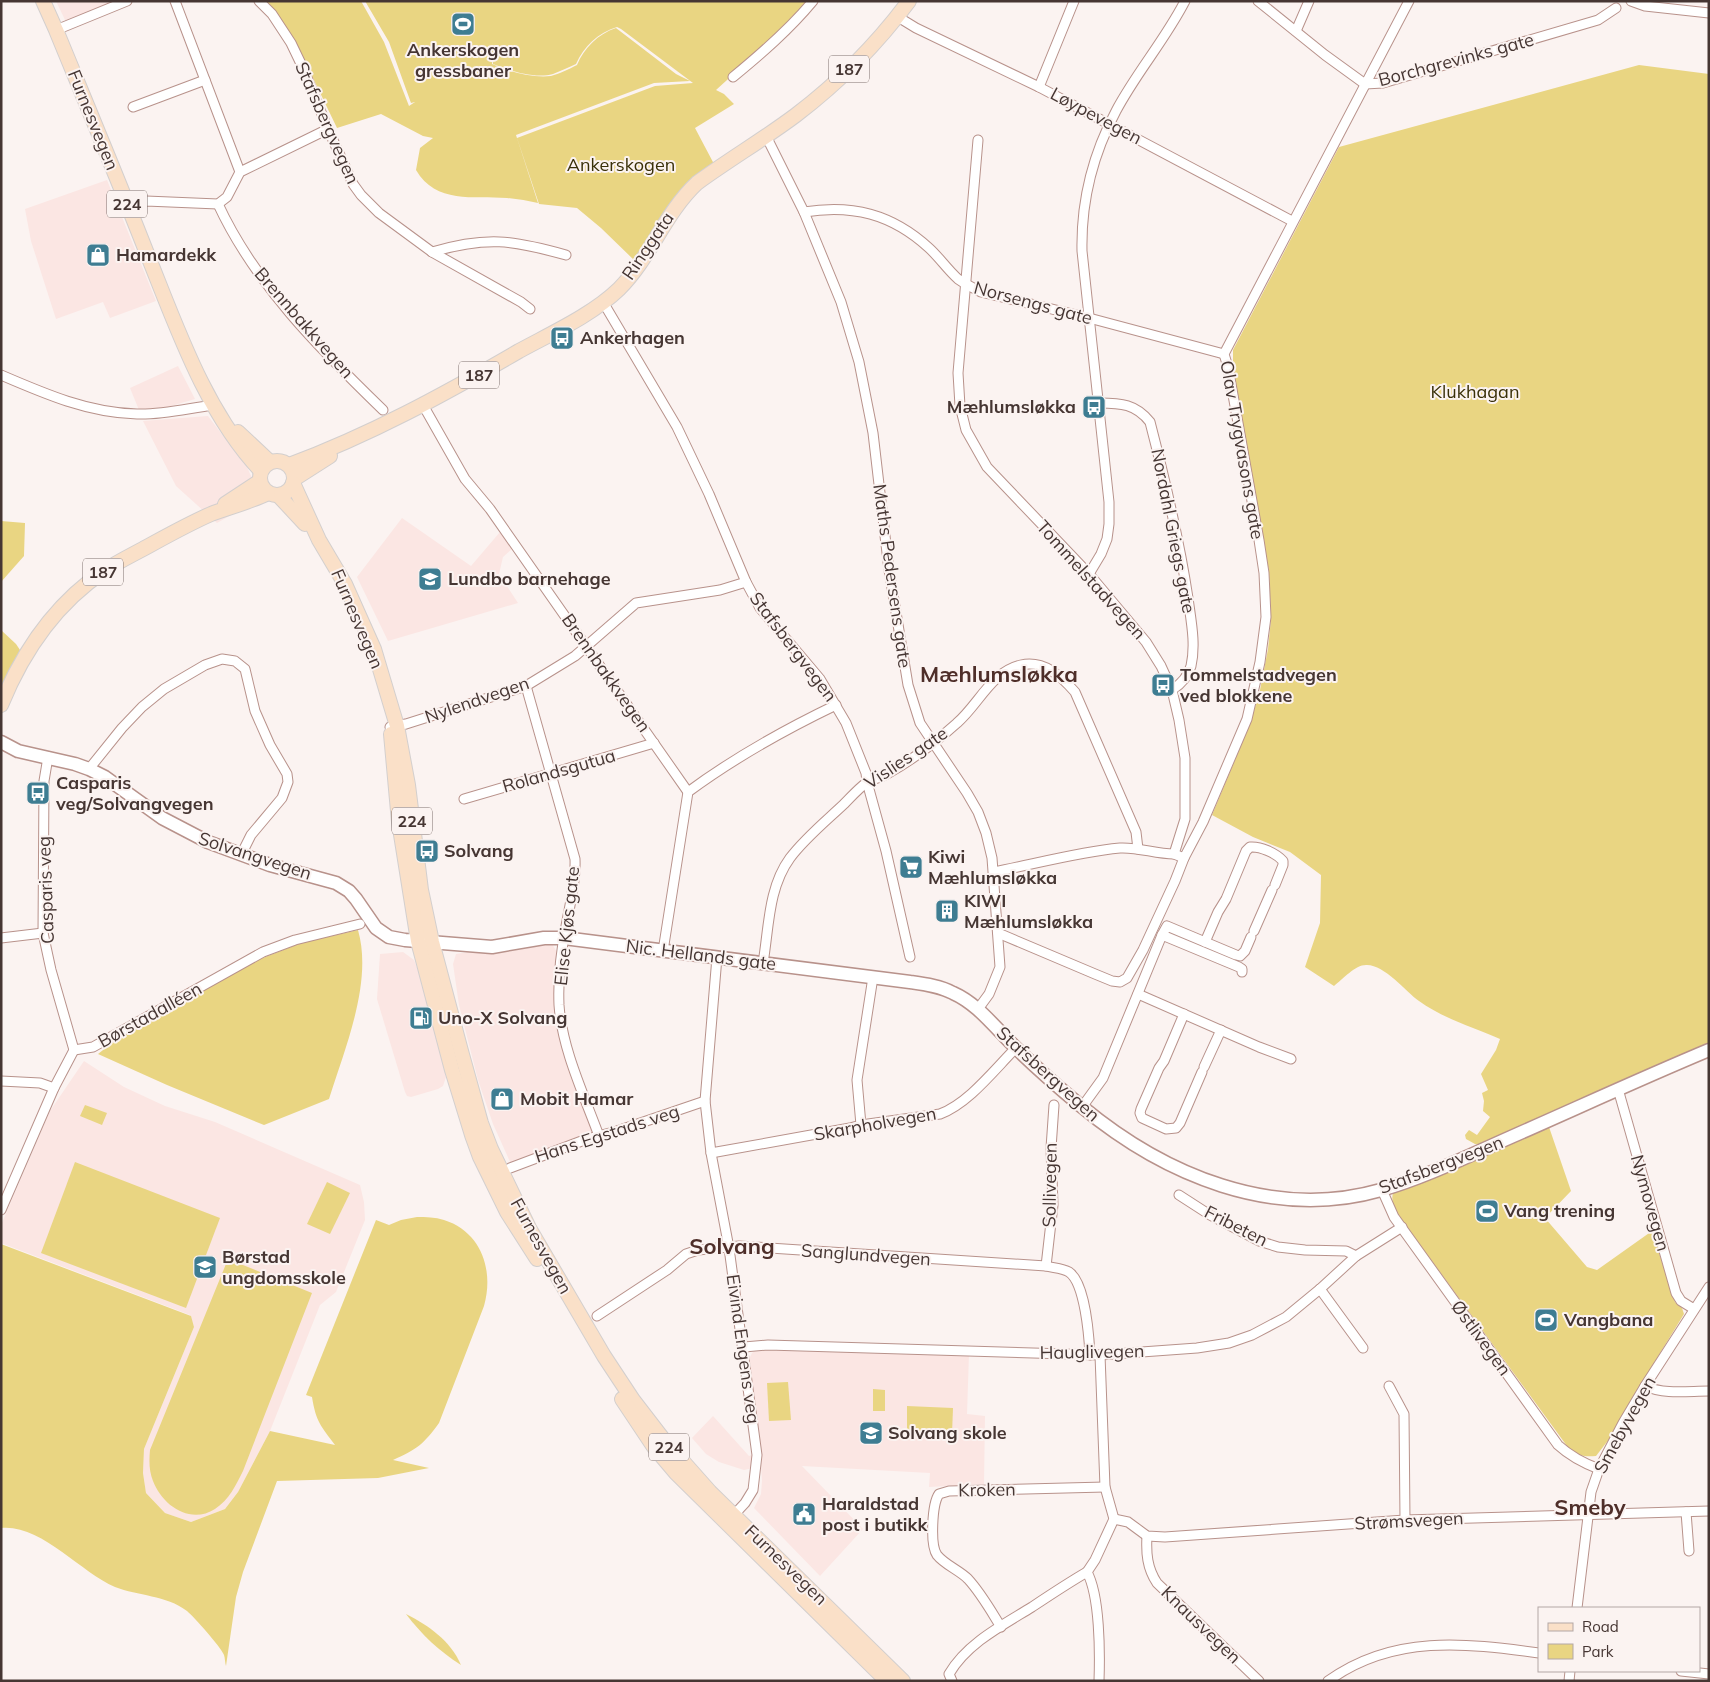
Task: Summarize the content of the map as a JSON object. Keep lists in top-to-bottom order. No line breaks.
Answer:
{"streets":{"main road":["187","Furnesvegen","Stafsbergvegen","224","Ringgata","Solvangvegen","Nic. Hellands gate"],"street":["Borchgrevinks gate","Løypevegen","Norsengs gate","Brennbakkvegen","Olav Trygvasons gate","Nordahl Griegs gate","Maths Pedersens gate","Tommelstadvegen","Nylendvegen","Vislies gate","Rolandsgutua","Casparis veg","Elise Kjøs gate","Børstadalléen","Skarpholvegen","Hans Egstads veg","Sollivegen","Nymovegen","Fribeten","Sanglundvegen","Østlivegen","Eivind Engens veg","Hauglivegen","Smebyvegen","Kroken","Strømsvegen","Knausvegen"]},"crossings":[["Borchgrevinks gate","Olav Trygvasons gate"],["187","Furnesvegen"],["187","224"],["187","Ringgata"],["Løypevegen","Ringgata"],["Løypevegen","Olav Trygvasons gate"],["Furnesvegen","224"],["Furnesvegen","Ringgata"],["Furnesvegen","Nylendvegen"],["Furnesvegen","Solvangvegen"],["Furnesvegen","Nic. Hellands gate"],["Furnesvegen","Eivind Engens veg"],["Stafsbergvegen","Ringgata"],["Stafsbergvegen","Maths Pedersens gate"],["Stafsbergvegen","Nylendvegen"],["Stafsbergvegen","Vislies gate"],["Stafsbergvegen","Nic. Hellands gate"],["Stafsbergvegen","Skarpholvegen"],["Stafsbergvegen","Nymovegen"],["Stafsbergvegen","Østlivegen"],["224","Ringgata"],["Ringgata","Brennbakkvegen"],["Ringgata","Maths Pedersens gate"],["Norsengs gate","Olav Trygvasons gate"],["Norsengs gate","Maths Pedersens gate"],["Norsengs gate","Tommelstadvegen"],["Brennbakkvegen","Nylendvegen"],["Brennbakkvegen","Rolandsgutua"],["Olav Trygvasons gate","Maths Pedersens gate"],["Nordahl Griegs gate","Tommelstadvegen"],["Maths Pedersens gate","Vislies gate"],["Maths Pedersens gate","Nic. Hellands gate"],["Nylendvegen","Elise Kjøs gate"],["Vislies gate","Nic. Hellands gate"],["Rolandsgutua","Elise Kjøs gate"],["Solvangvegen","Casparis veg"],["Solvangvegen","Nic. Hellands gate"],["Casparis veg","Børstadalléen"],["Elise Kjøs gate","Nic. Hellands gate"],["Elise Kjøs gate","Hans Egstads veg"],["Nic. Hellands gate","Eivind Engens veg"],["Skarpholvegen","Eivind Engens veg"],["Hans Egstads veg","Eivind Engens veg"],["Sollivegen","Sanglundvegen"],["Nymovegen","Smebyvegen"],["Fribeten","Hauglivegen"],["Sanglundvegen","Eivind Engens veg"],["Sanglundvegen","Hauglivegen"],["Østlivegen","Hauglivegen"],["Østlivegen","Smebyvegen"],["Eivind Engens veg","Hauglivegen"],["Smebyvegen","Strømsvegen"],["Strømsvegen","Knausvegen"]],"districts":["Mæhlumsløkka","Solvang","Smeby"],"parks":["Ankerskogen","Klukhagan"],"places":{"sports":["Ankerskogen gressbaner","Vang trening","Vangbana"],"shop":["Hamardekk","Mobit Hamar"],"bus stop":["Ankerhagen","Mæhlumsløkka","Tommelstadvegen ved blokkene","Casparis veg/Solvangvegen","Solvang"],"school or university":["Lundbo barnehage","Børstad ungdomsskole","Solvang skole"],"supermarket":["Kiwi Mæhlumsløkka"],"building":["KIWI Mæhlumsløkka"],"fuel station":["Uno-X Solvang"],"public building":["Haraldstad post i butikk"]},"legend":["Road","Park"]}
